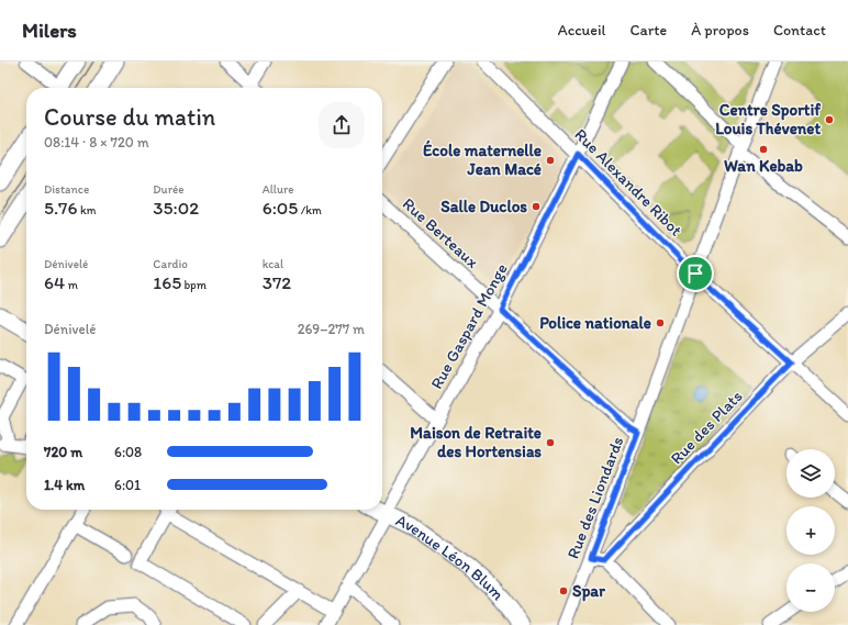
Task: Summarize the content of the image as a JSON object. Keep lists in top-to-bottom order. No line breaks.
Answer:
{"streets":{"main road":["Avenue Léon Blum"],"street":["Rue Alexandre Ribot","Rue Berteaux","Rue Gaspard Monge","Rue des Plats","Rue des Liondards"]},"crossings":[["Rue Alexandre Ribot","Rue Gaspard Monge"],["Rue Alexandre Ribot","Rue des Plats"],["Rue Alexandre Ribot","Rue des Liondards"],["Rue Berteaux","Rue Gaspard Monge"],["Rue Berteaux","Rue des Liondards"],["Rue Gaspard Monge","Avenue Léon Blum"]],"places":["Centre Sportif Louis Thévenet","Wan Kebab","École maternelle Jean Macé","Salle Duclos","Police nationale","Maison de Retraite des Hortensias","Spar"],"page":{"header":"Milers","nav":["Accueil","Carte","À propos","Contact"],"heading":["Course du matin","08:14 · 8 × 720 m"],"stats":[["Distance","5.76 km"],["Durée","35:02"],["Allure","6:05 /km"],["Dénivelé","64 m"],["Cardio","165 bpm"],["kcal","372"]],"chart":["Dénivelé","269–277 m"],"list":[{"name":"720 m","note":"6:08"},{"name":"1.4 km","note":"6:01"}],"map_buttons":["+","−"]}}
